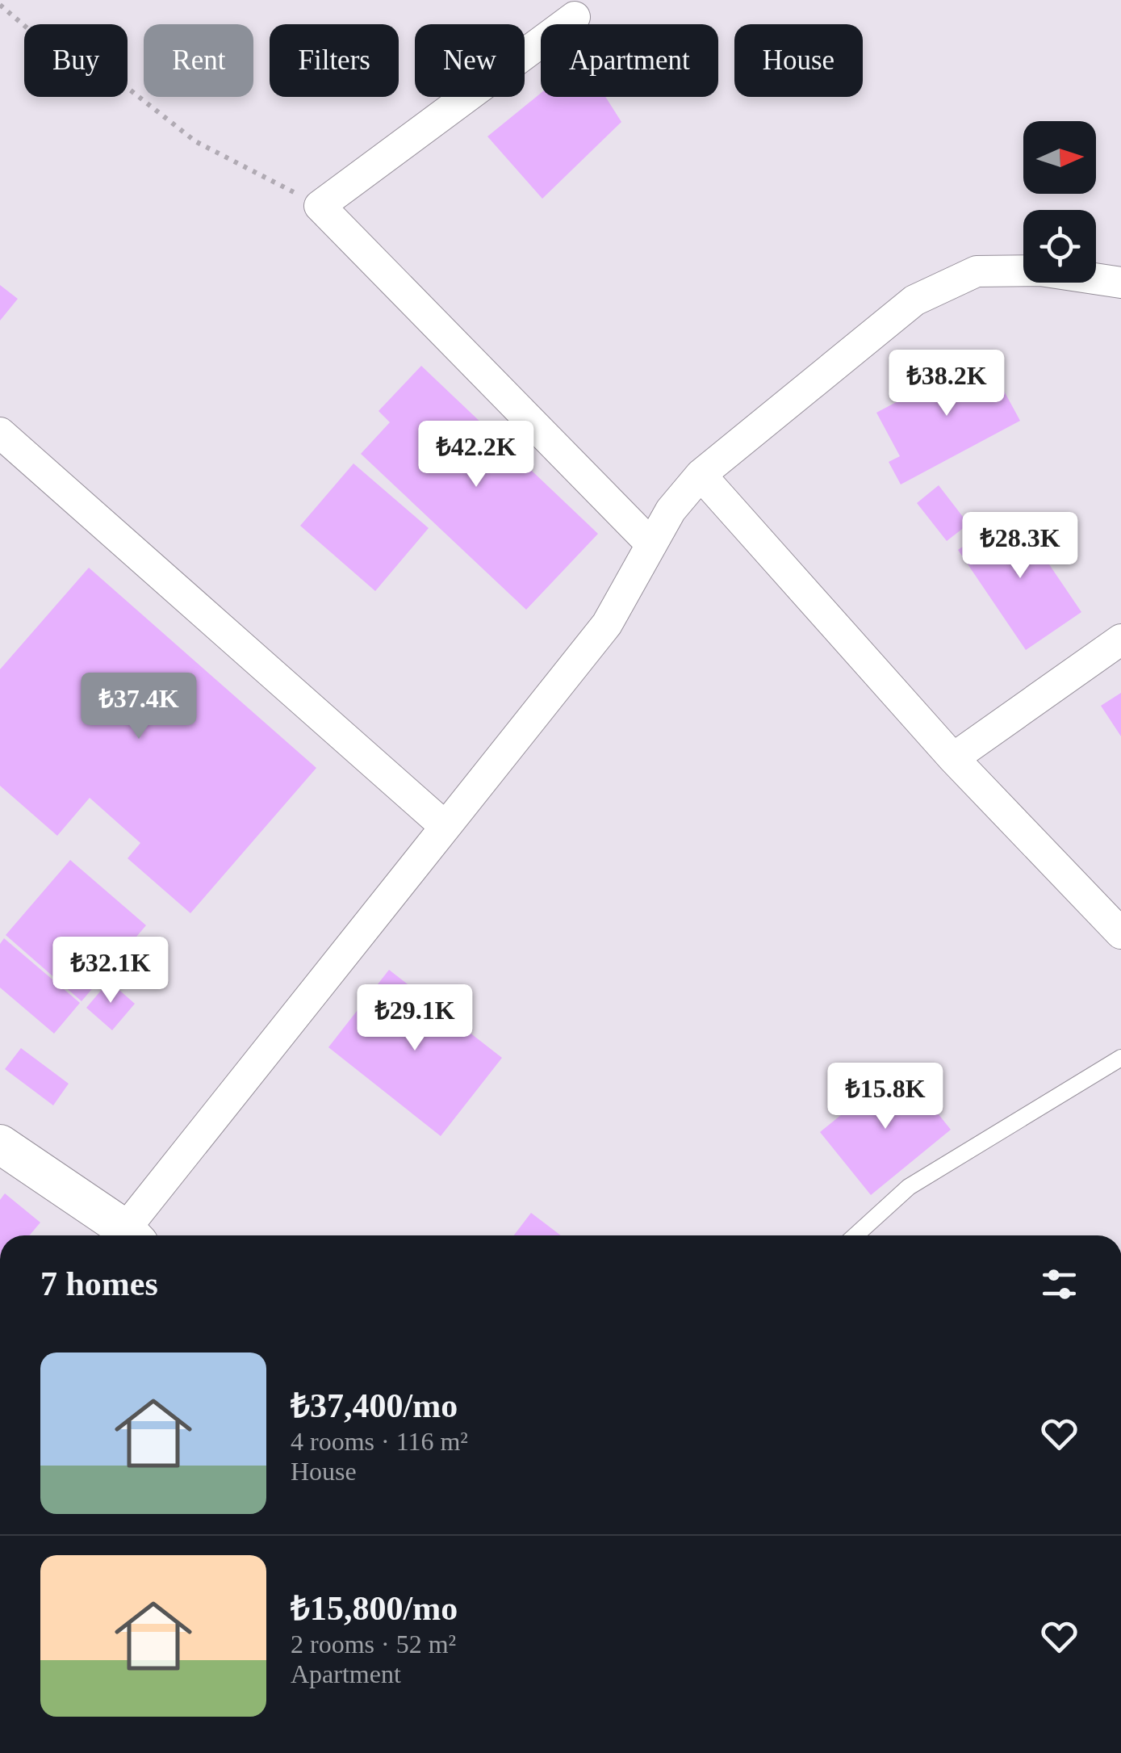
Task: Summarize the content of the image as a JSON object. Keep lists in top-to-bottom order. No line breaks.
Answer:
{"north":"right","page":{"chip":["Buy","Rent","Filters","New","Apartment","House"],"price":["₺38.2K","₺42.2K","₺28.3K","₺37.4K","₺32.1K","₺29.1K","₺15.8K"],"heading":"7 homes","list":[{"name":"₺37,400/mo","note":"4 rooms · 116 m² · House"},{"name":"₺15,800/mo","note":"2 rooms · 52 m² · Apartment"}]}}
